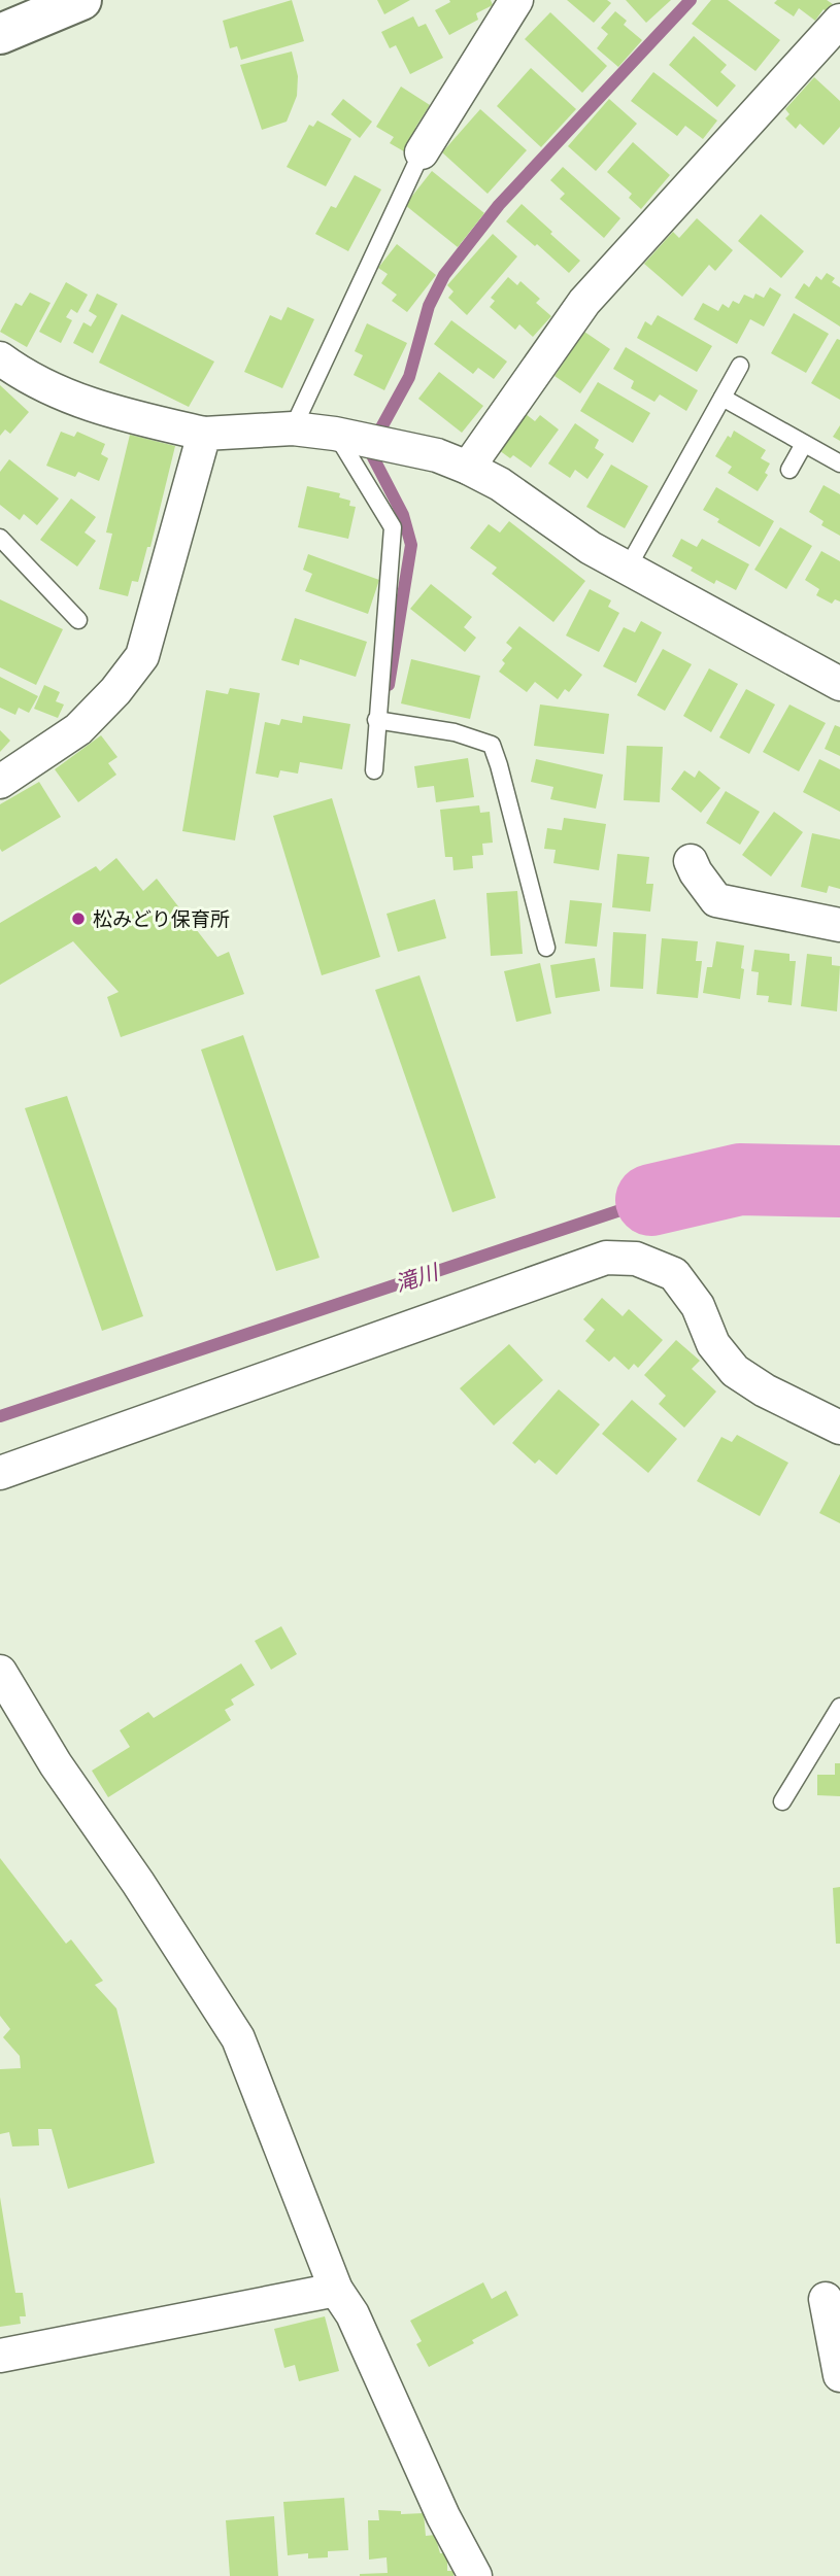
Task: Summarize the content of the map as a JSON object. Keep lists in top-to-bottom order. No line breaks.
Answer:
{"water":["滝川"],"places":["松みどり保育所"]}
